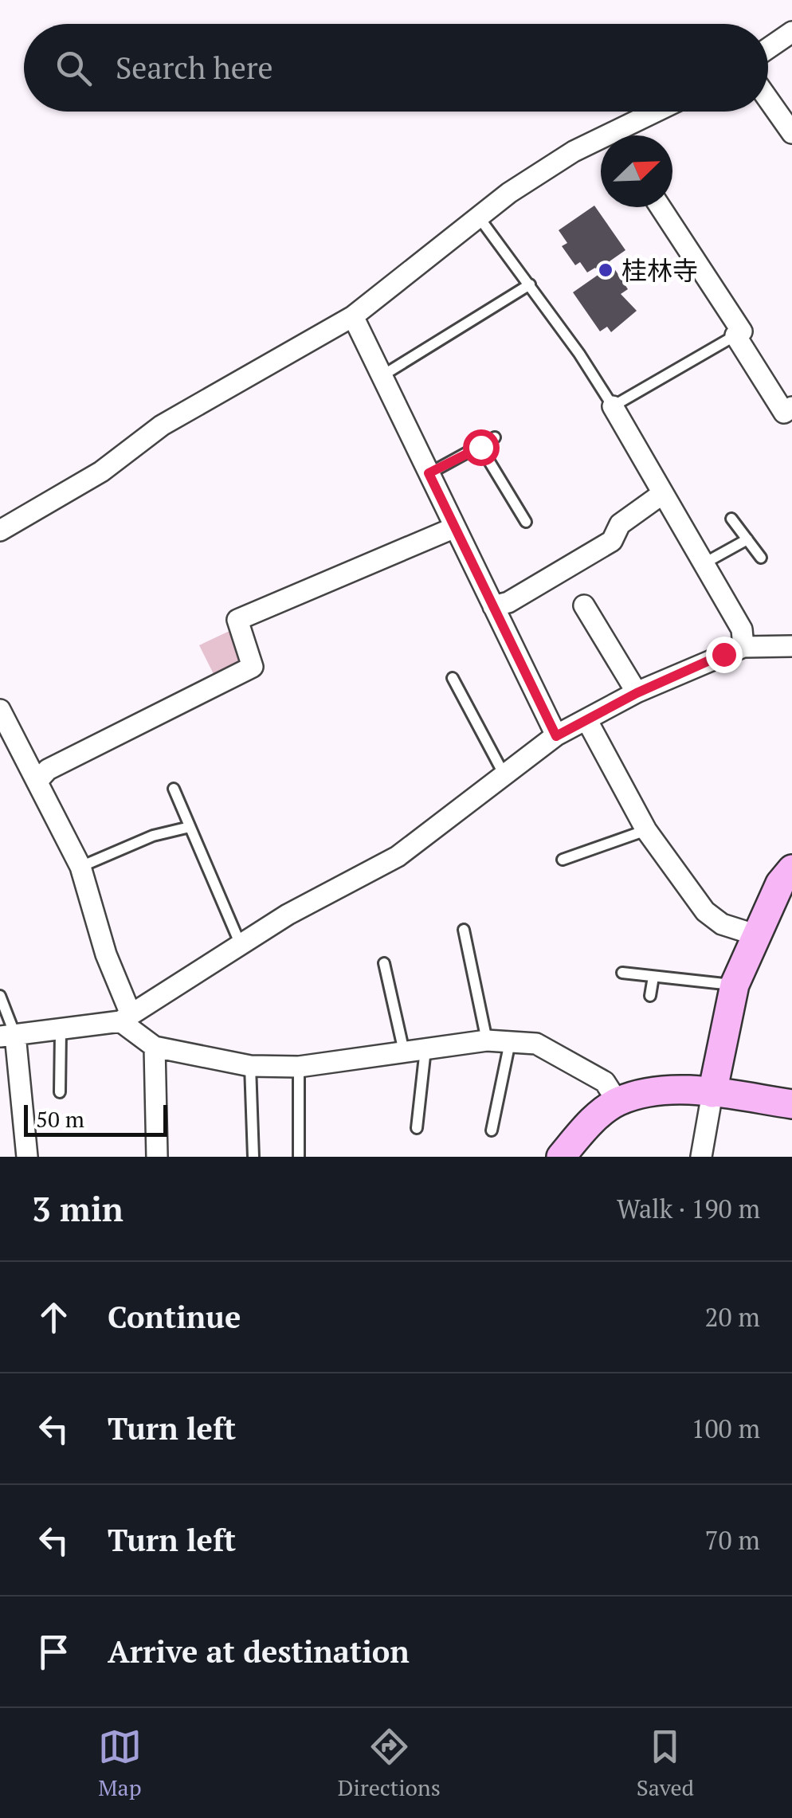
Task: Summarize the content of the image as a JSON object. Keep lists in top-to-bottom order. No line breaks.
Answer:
{"places":["桂林寺"],"scale_bar":"50 m","north":"top right","page":{"search":"Search here","scale":"50 m","heading":["3 min","Walk · 190 m"],"list":[["Continue","20 m"],["Turn left","100 m"],["Turn left","70 m"],"Arrive at destination"],"nav":["Map","Directions","Saved"]}}
